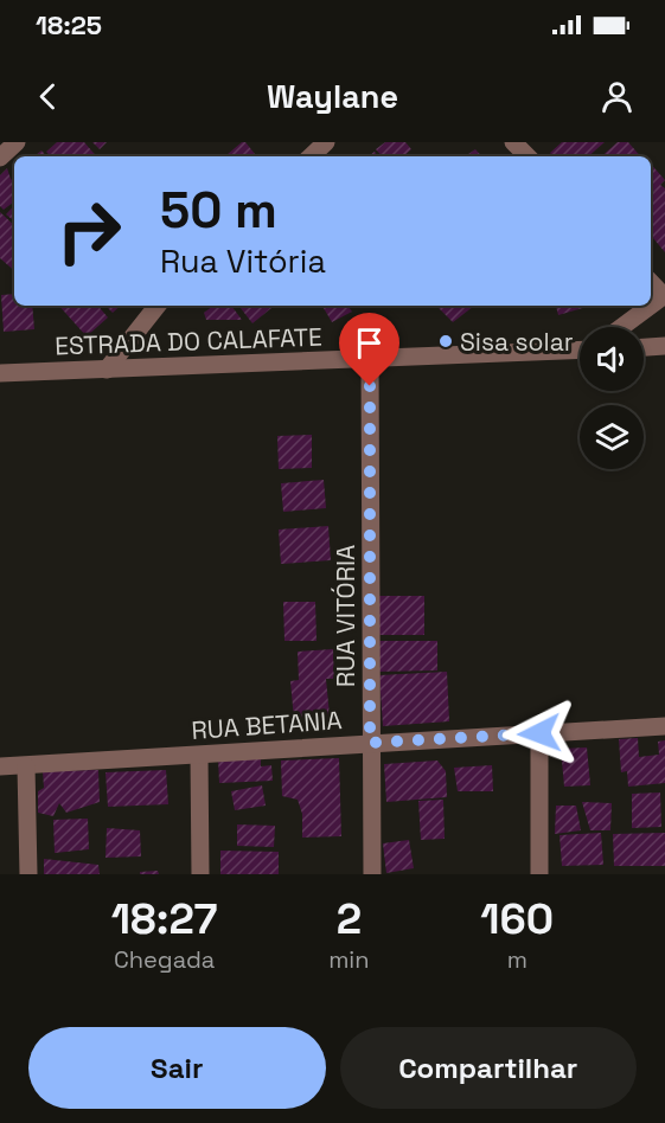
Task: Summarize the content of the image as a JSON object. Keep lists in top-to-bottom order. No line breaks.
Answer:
{"streets":{"street":["ESTRADA DO CALAFATE","RUA VITÓRIA","RUA BETANIA"]},"crossings":[["ESTRADA DO CALAFATE","RUA VITÓRIA"],["RUA VITÓRIA","RUA BETANIA"]],"places":["Sisa solar"],"page":{"status":"18:25","header":"Waylane","turn":["50 m","Rua Vitória"],"eta":["18:27","Chegada","2","min","160","m"],"buttons":["Sair","Compartilhar"]}}
